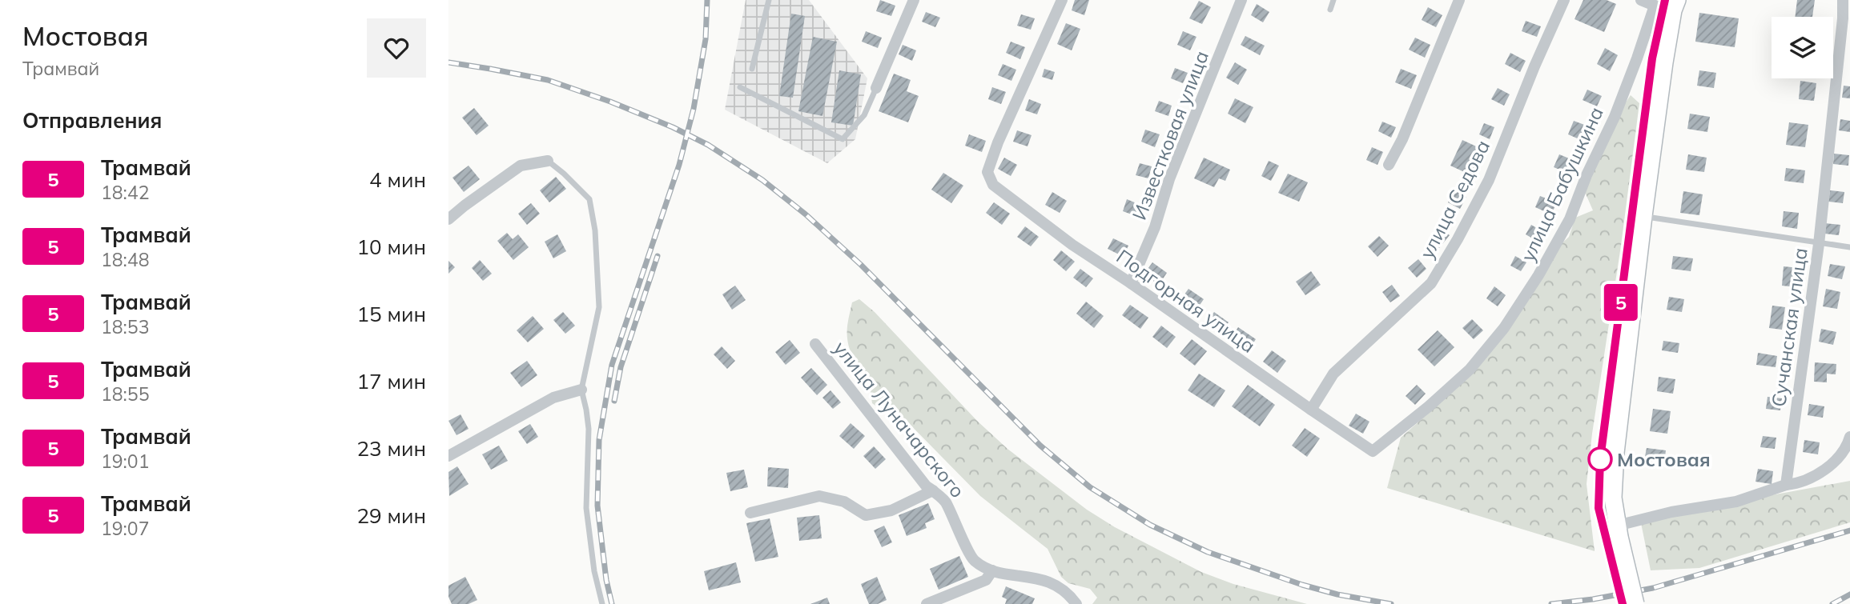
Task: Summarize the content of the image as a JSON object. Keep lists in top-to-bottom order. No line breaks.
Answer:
{"streets":{"street":["Известковая улица","улица Бабушкина","улица Седова","Подгорная улица","Сучанская улица","улица Луначарского"]},"crossings":[["Известковая улица","Подгорная улица"],["улица Бабушкина","Подгорная улица"],["улица Седова","Подгорная улица"]],"places":["Мостовая"],"lines":["tram line 5"],"page":{"heading":[["Мостовая","Трамвай"],"Отправления"],"on_map":"5","list":[{"mark":"5","name":"Трамвай","note":"18:42","value":"4 мин"},{"mark":"5","name":"Трамвай","note":"18:48","value":"10 мин"},{"mark":"5","name":"Трамвай","note":"18:53","value":"15 мин"},{"mark":"5","name":"Трамвай","note":"18:55","value":"17 мин"},{"mark":"5","name":"Трамвай","note":"19:01","value":"23 мин"},{"mark":"5","name":"Трамвай","note":"19:07","value":"29 мин"}]}}
